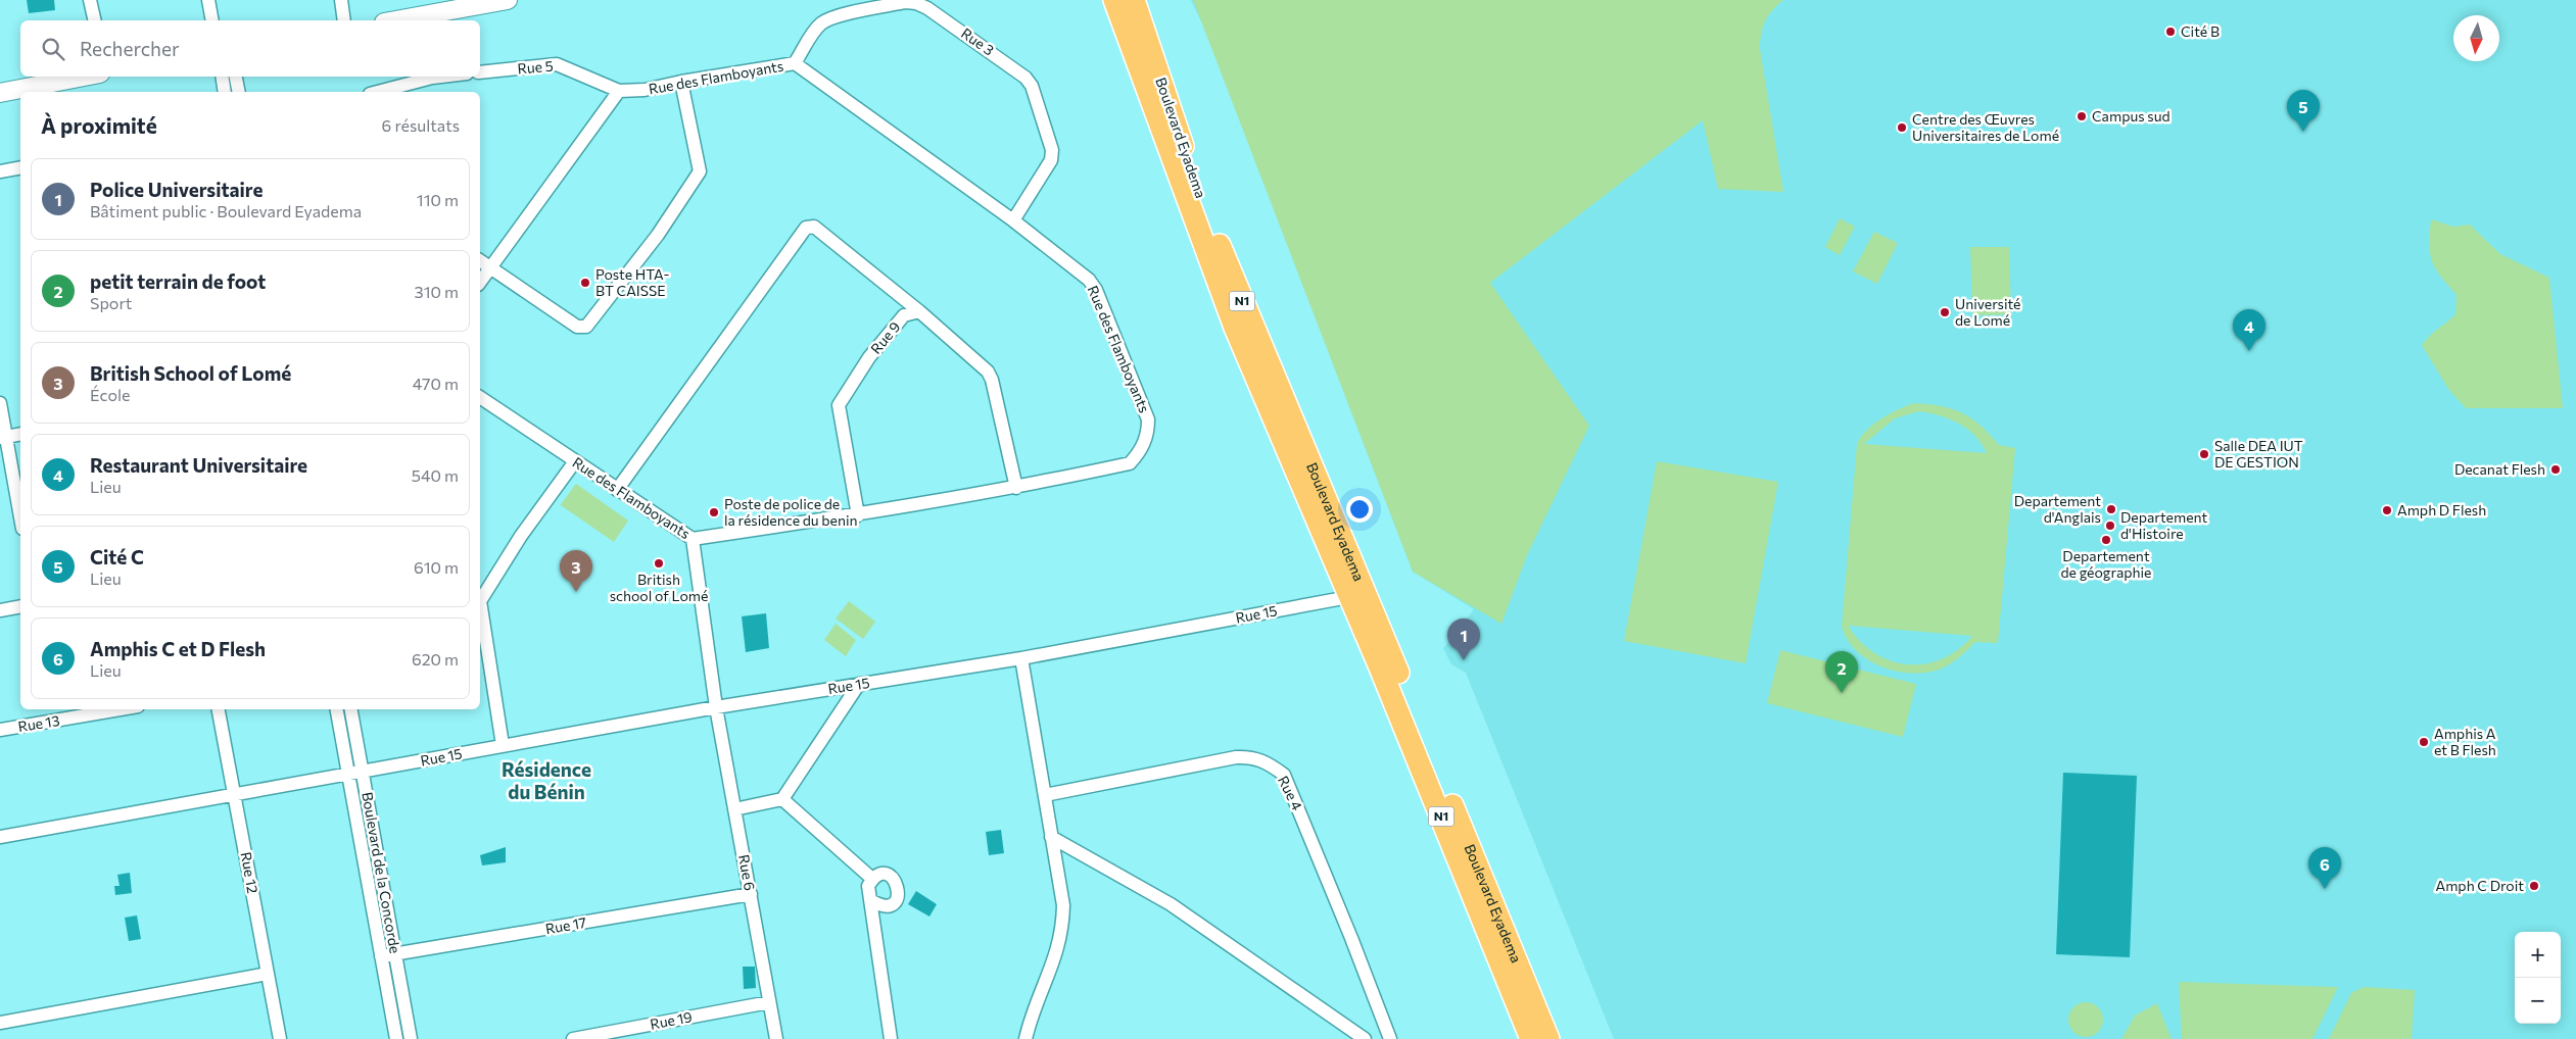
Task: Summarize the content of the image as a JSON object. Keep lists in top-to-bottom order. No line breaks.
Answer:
{"streets":{"highway":["Boulevard Eyadema","N1"],"street":["Rue 3","Rue 5","Rue des Flamboyants","Rue 9","Rue 15","Rue 13","Rue 4","Rue 12","Boulevard de la Concorde","Rue 6","Rue 17","Rue 19"]},"crossings":[["Rue 3","Rue des Flamboyants"],["Rue 5","Rue des Flamboyants"],["Rue des Flamboyants","Rue 9"],["Rue des Flamboyants","Rue 6"],["Boulevard Eyadema","N1"],["Boulevard Eyadema","Rue 15"],["N1","Rue 15"],["Rue 15","Rue 12"],["Rue 15","Boulevard de la Concorde"],["Rue 15","Rue 6"],["Boulevard de la Concorde","Rue 17"],["Rue 6","Rue 17"],["Rue 6","Rue 19"]],"districts":["Résidence du Bénin"],"places":["Cité B","Campus sud","Centre des Œuvres Universitaires de Lomé","Poste HTA- BT CAISSE","Université de Lomé","Salle DEA IUT DE GESTION","Decanat Flesh","Departement d'Anglais","Amph D Flesh","Poste de police de la résidence du benin","Departement d'Histoire","Departement de géographie","British school of Lomé","Amphis A et B Flesh","Amph C Droit"],"north":"bottom","page":{"search":"Rechercher","pins":["5","4","3","1","2","6"],"heading":["À proximité","6 résultats"],"list":[{"mark":"1","name":"Police Universitaire","note":"Bâtiment public · Boulevard Eyadema","value":"110 m"},{"mark":"2","name":"petit terrain de foot","note":"Sport","value":"310 m"},{"mark":"3","name":"British School of Lomé","note":"École","value":"470 m"},{"mark":"4","name":"Restaurant Universitaire","note":"Lieu","value":"540 m"},{"mark":"5","name":"Cité C","note":"Lieu","value":"610 m"},{"mark":"6","name":"Amphis C et D Flesh","note":"Lieu","value":"620 m"}],"map_buttons":["+","−"]}}
